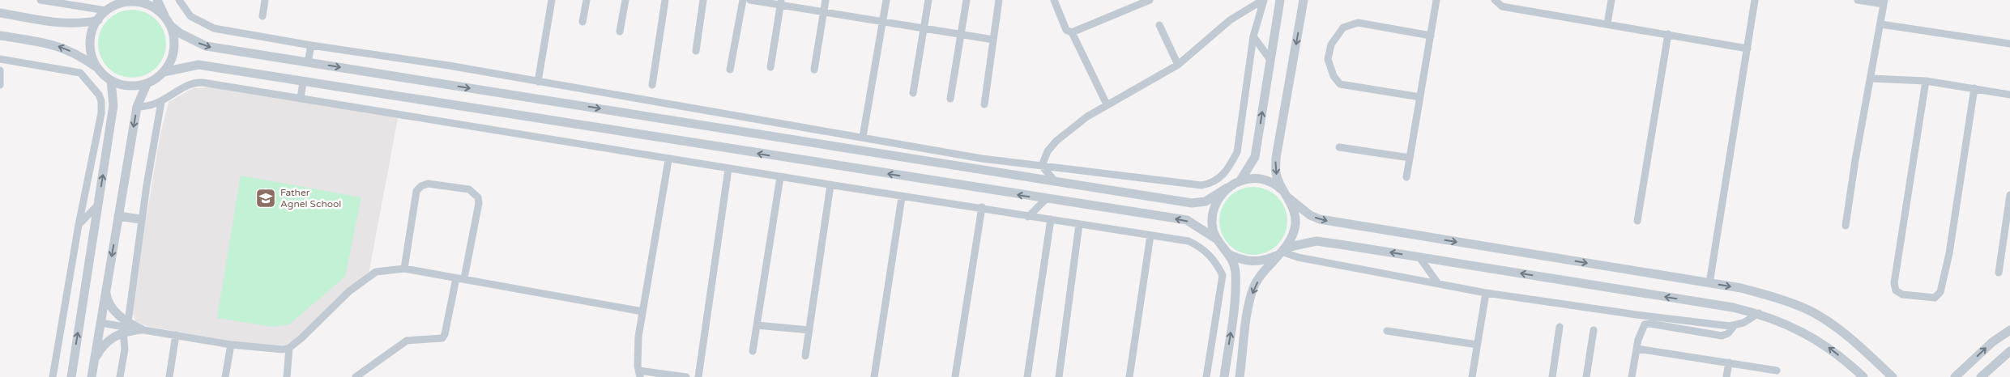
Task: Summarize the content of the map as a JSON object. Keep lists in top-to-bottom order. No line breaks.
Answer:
{"places":{"school or university":["Father Agnel School"]}}
